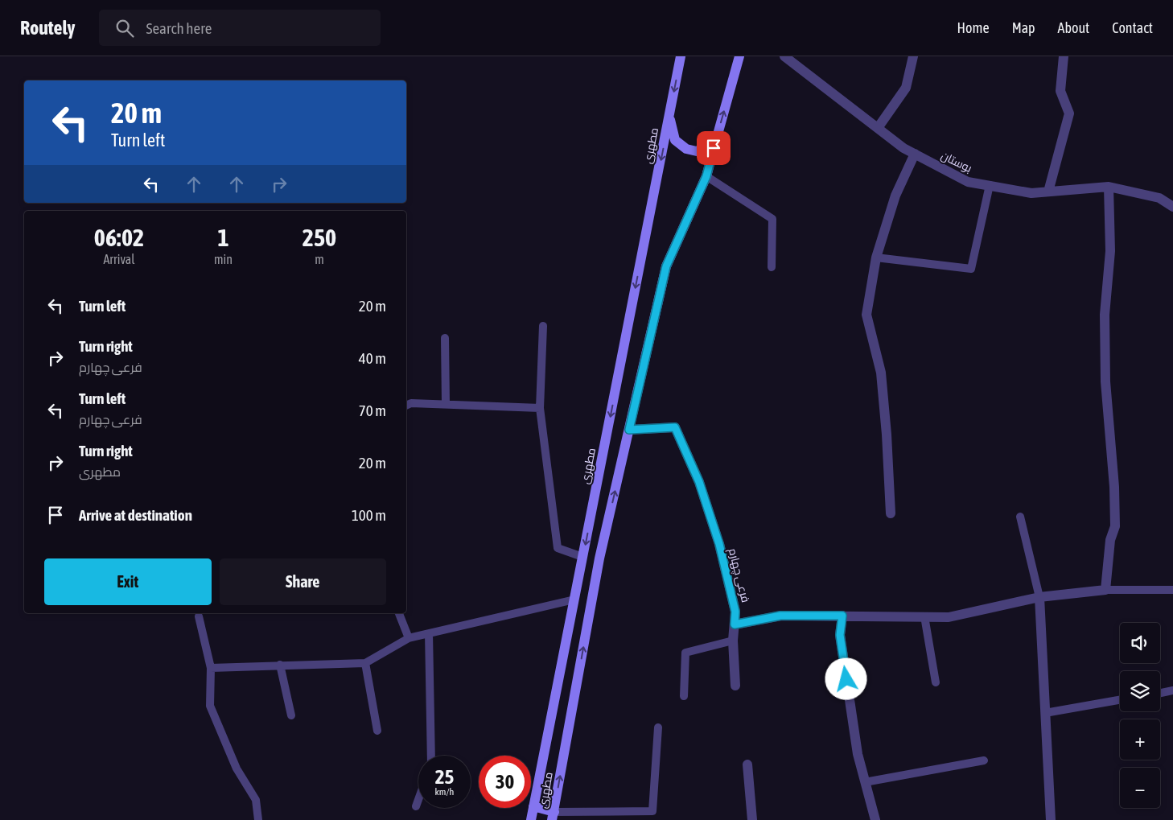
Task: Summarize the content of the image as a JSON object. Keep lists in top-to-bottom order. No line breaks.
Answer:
{"streets":{"main road":["مطهری"],"street":["بوستان","فرعی چهارم"]},"crossings":[["مطهری","فرعی چهارم"]],"page":{"header":"Routely","search":"Search here","nav":["Home","Map","About","Contact"],"turn":["20 m","Turn left"],"eta":["06:02","Arrival","1","min","250","m"],"list":[{"name":"Turn left","value":"20 m"},{"name":"Turn right","note":"فرعی چهارم","value":"40 m"},{"name":"Turn left","note":"فرعی چهارم","value":"70 m"},{"name":"Turn right","note":"مطهری","value":"20 m"},{"name":"Arrive at destination","value":"100 m"}],"buttons":["Exit","Share"],"map_buttons":["+","−"],"speed":"25 km/h","limit":"30"}}
